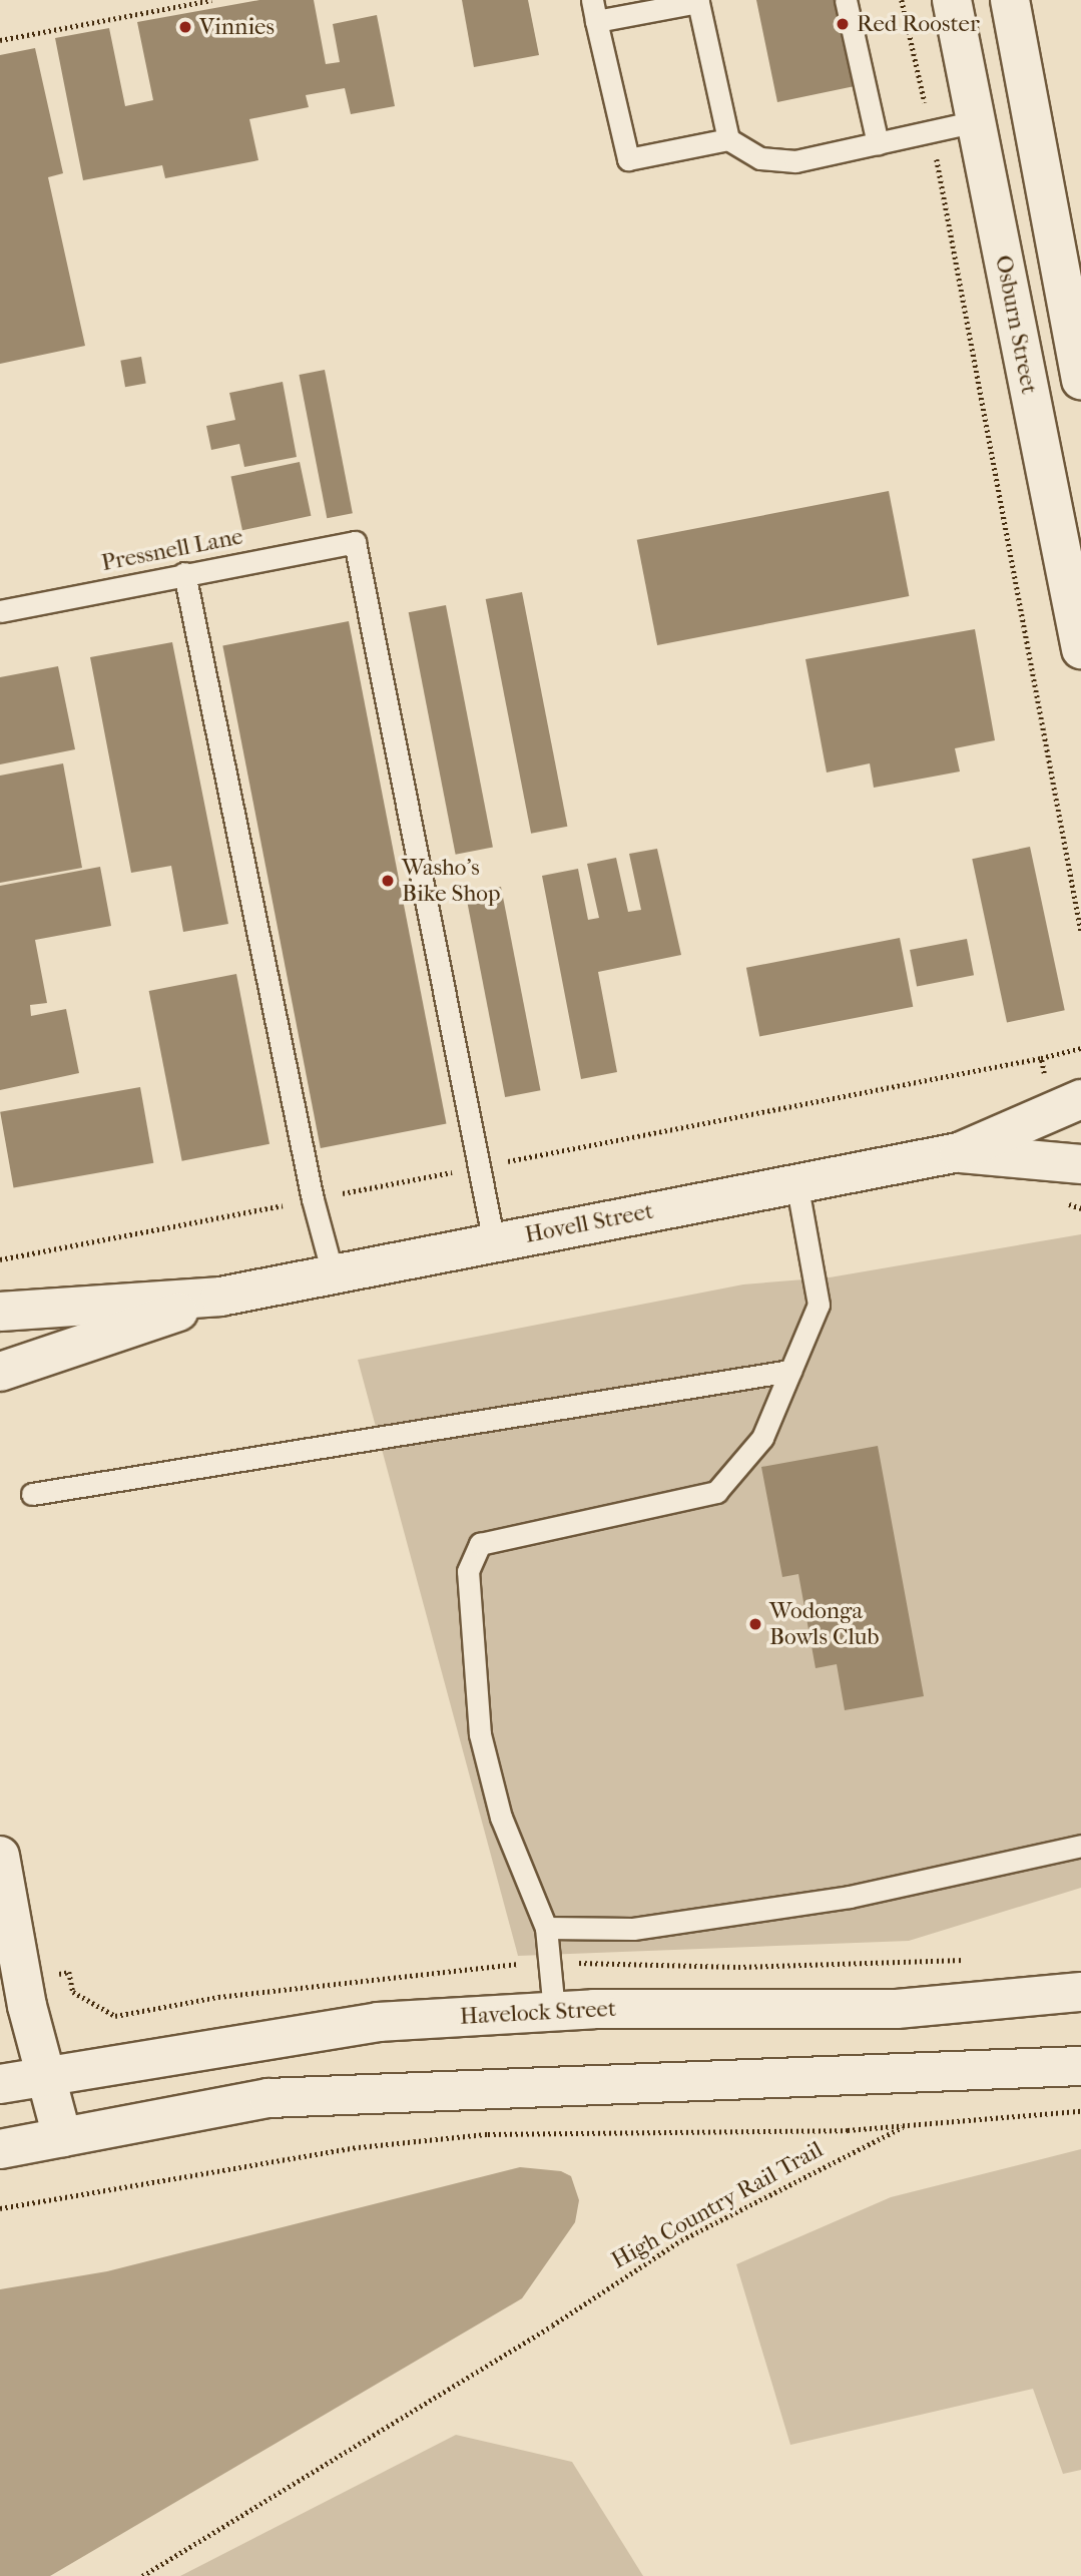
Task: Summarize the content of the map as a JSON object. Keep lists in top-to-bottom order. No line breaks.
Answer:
{"streets":{"street":["Osburn Street","Hovell Street","Havelock Street"],"lane":["Pressnell Lane"],"path":["High Country Rail Trail"]},"places":["Red Rooster","Vinnies","Washo's Bike Shop","Wodonga Bowls Club"]}
